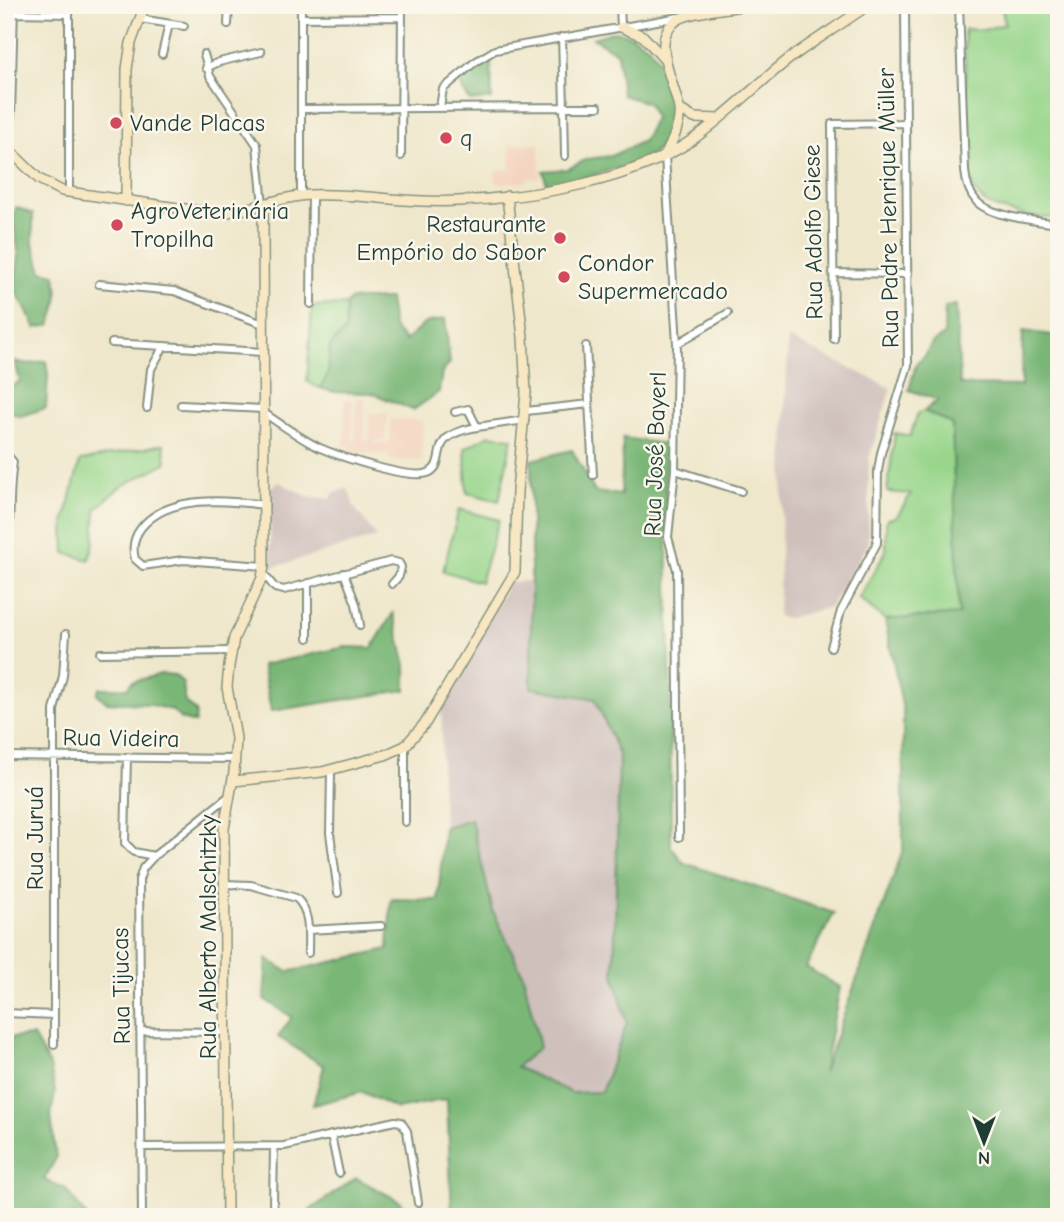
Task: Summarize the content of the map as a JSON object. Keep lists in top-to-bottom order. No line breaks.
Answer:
{"streets":{"street":["Rua Padre Henrique Müller","Rua Adolfo Giese","Rua José Bayerl","Rua Videira","Rua Juruá","Rua Alberto Malschitzky","Rua Tijucas"]},"crossings":[["Rua Padre Henrique Müller","Rua Adolfo Giese"],["Rua Videira","Rua Juruá"],["Rua Videira","Rua Alberto Malschitzky"],["Rua Alberto Malschitzky","Rua Tijucas"]],"places":["Vande Placas","q","AgroVeterinária Tropilha","Restaurante Empório do Sabor","Condor Supermercado"],"north":"bottom"}
